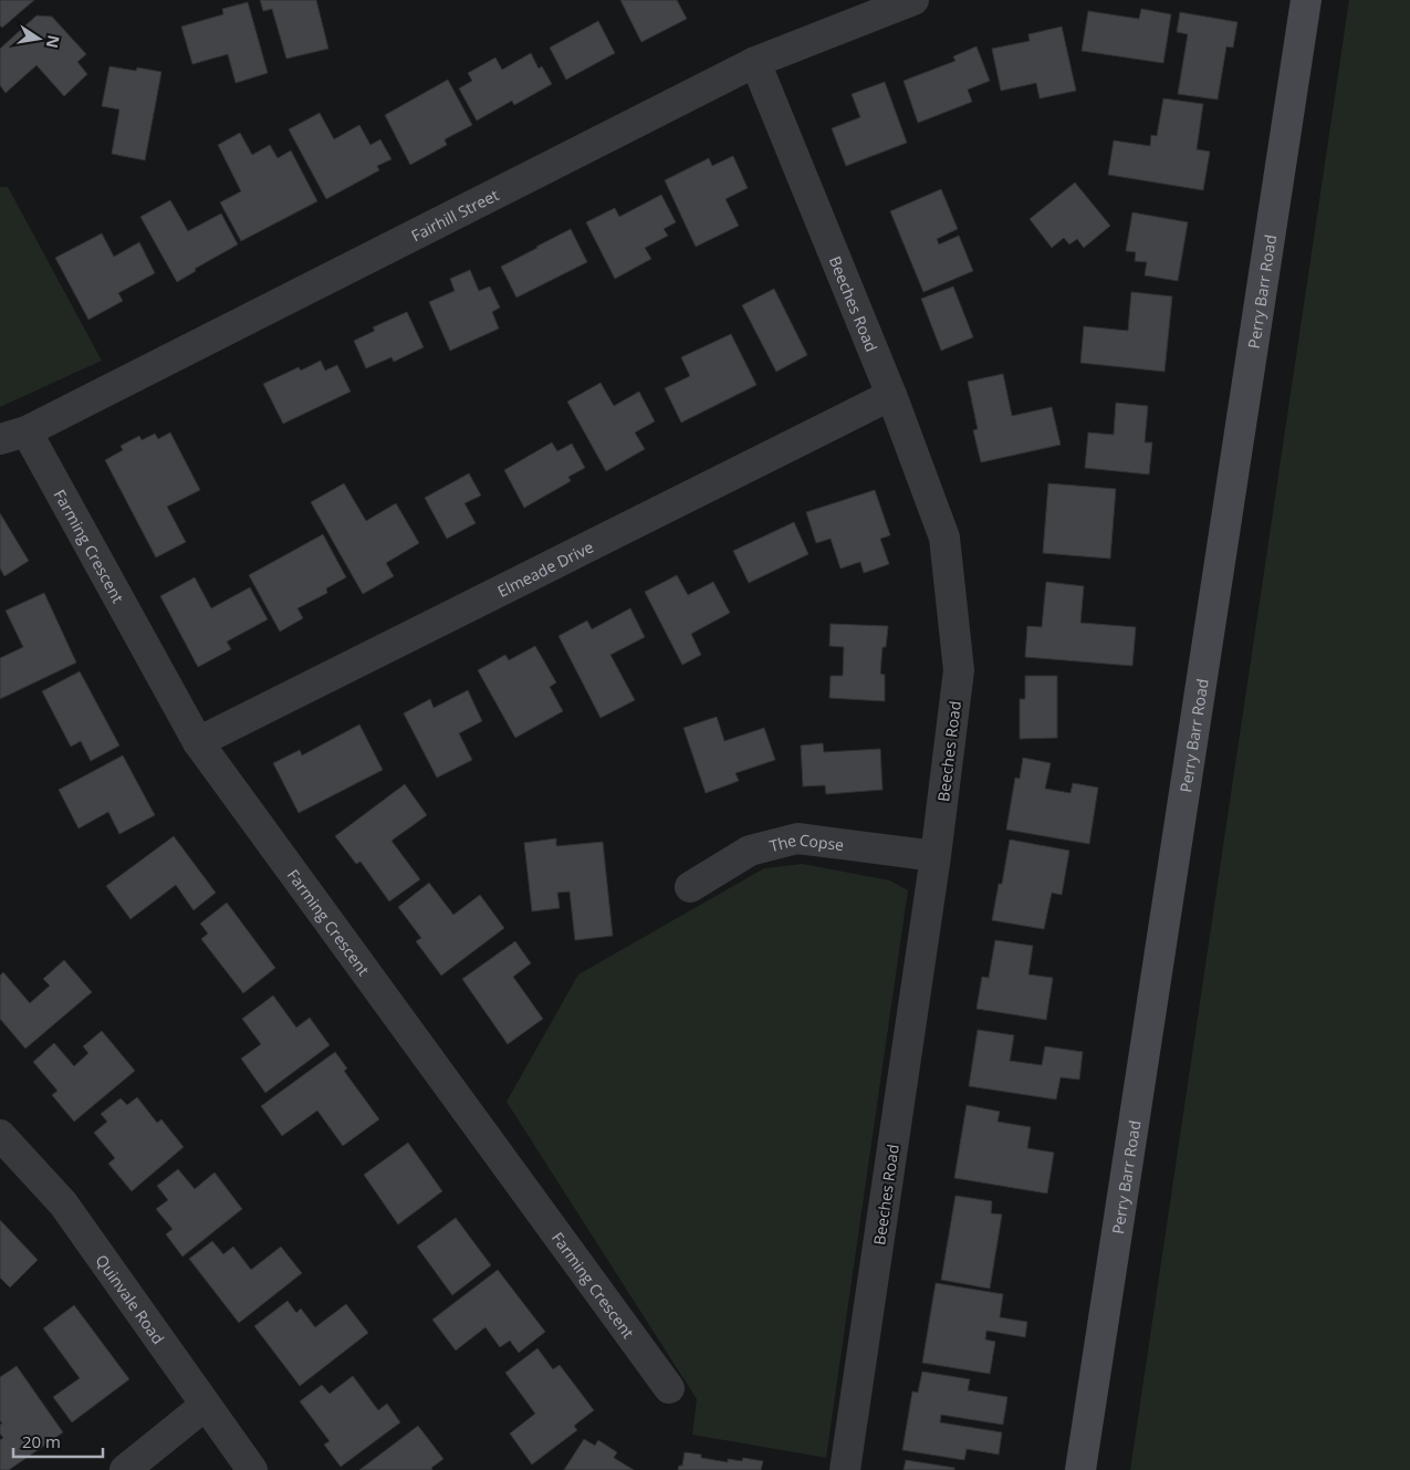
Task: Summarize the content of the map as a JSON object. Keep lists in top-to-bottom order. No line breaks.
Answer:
{"streets":{"street":["Fairhill Street","Perry Barr Road","Beeches Road","Farming Crescent","Elmeade Drive","The Copse","Quinvale Road"]},"crossings":[["Fairhill Street","Beeches Road"],["Fairhill Street","Farming Crescent"],["Beeches Road","Elmeade Drive"],["Beeches Road","The Copse"],["Farming Crescent","Elmeade Drive"]],"scale_bar":"20 m","north":"right"}
